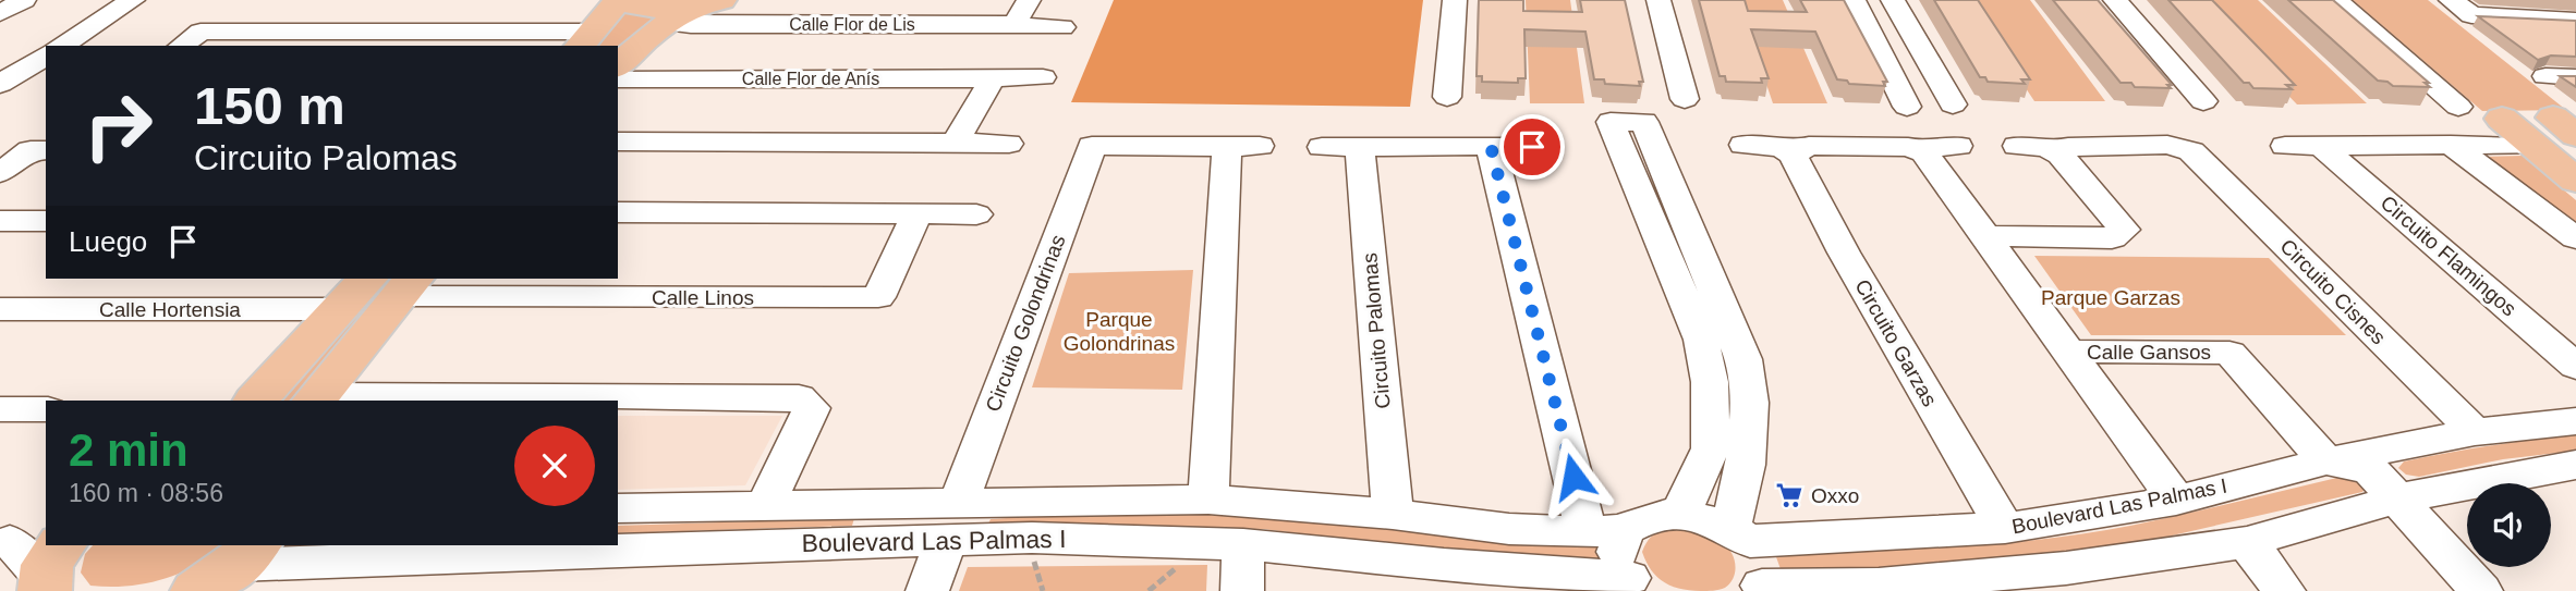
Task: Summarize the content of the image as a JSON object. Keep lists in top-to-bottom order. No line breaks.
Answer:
{"streets":{"street":["Calle Flor de Lis","Calle Flor de Anís","Circuito Flamingos","Circuito Cisnes","Calle Linos","Calle Hortensia","Circuito Golondrinas","Circuito Palomas","Circuito Garzas","Calle Gansos","Boulevard Las Palmas I"]},"crossings":[["Circuito Cisnes","Boulevard Las Palmas I"],["Circuito Golondrinas","Boulevard Las Palmas I"],["Circuito Palomas","Boulevard Las Palmas I"],["Circuito Garzas","Boulevard Las Palmas I"],["Calle Gansos","Boulevard Las Palmas I"]],"parks":["Parque Garzas","Parque Golondrinas"],"places":{"supermarket":["Oxxo"]},"page":{"turn":["150 m","Circuito Palomas"],"then":"Luego","heading":["2 min","160 m · 08:56"]}}
